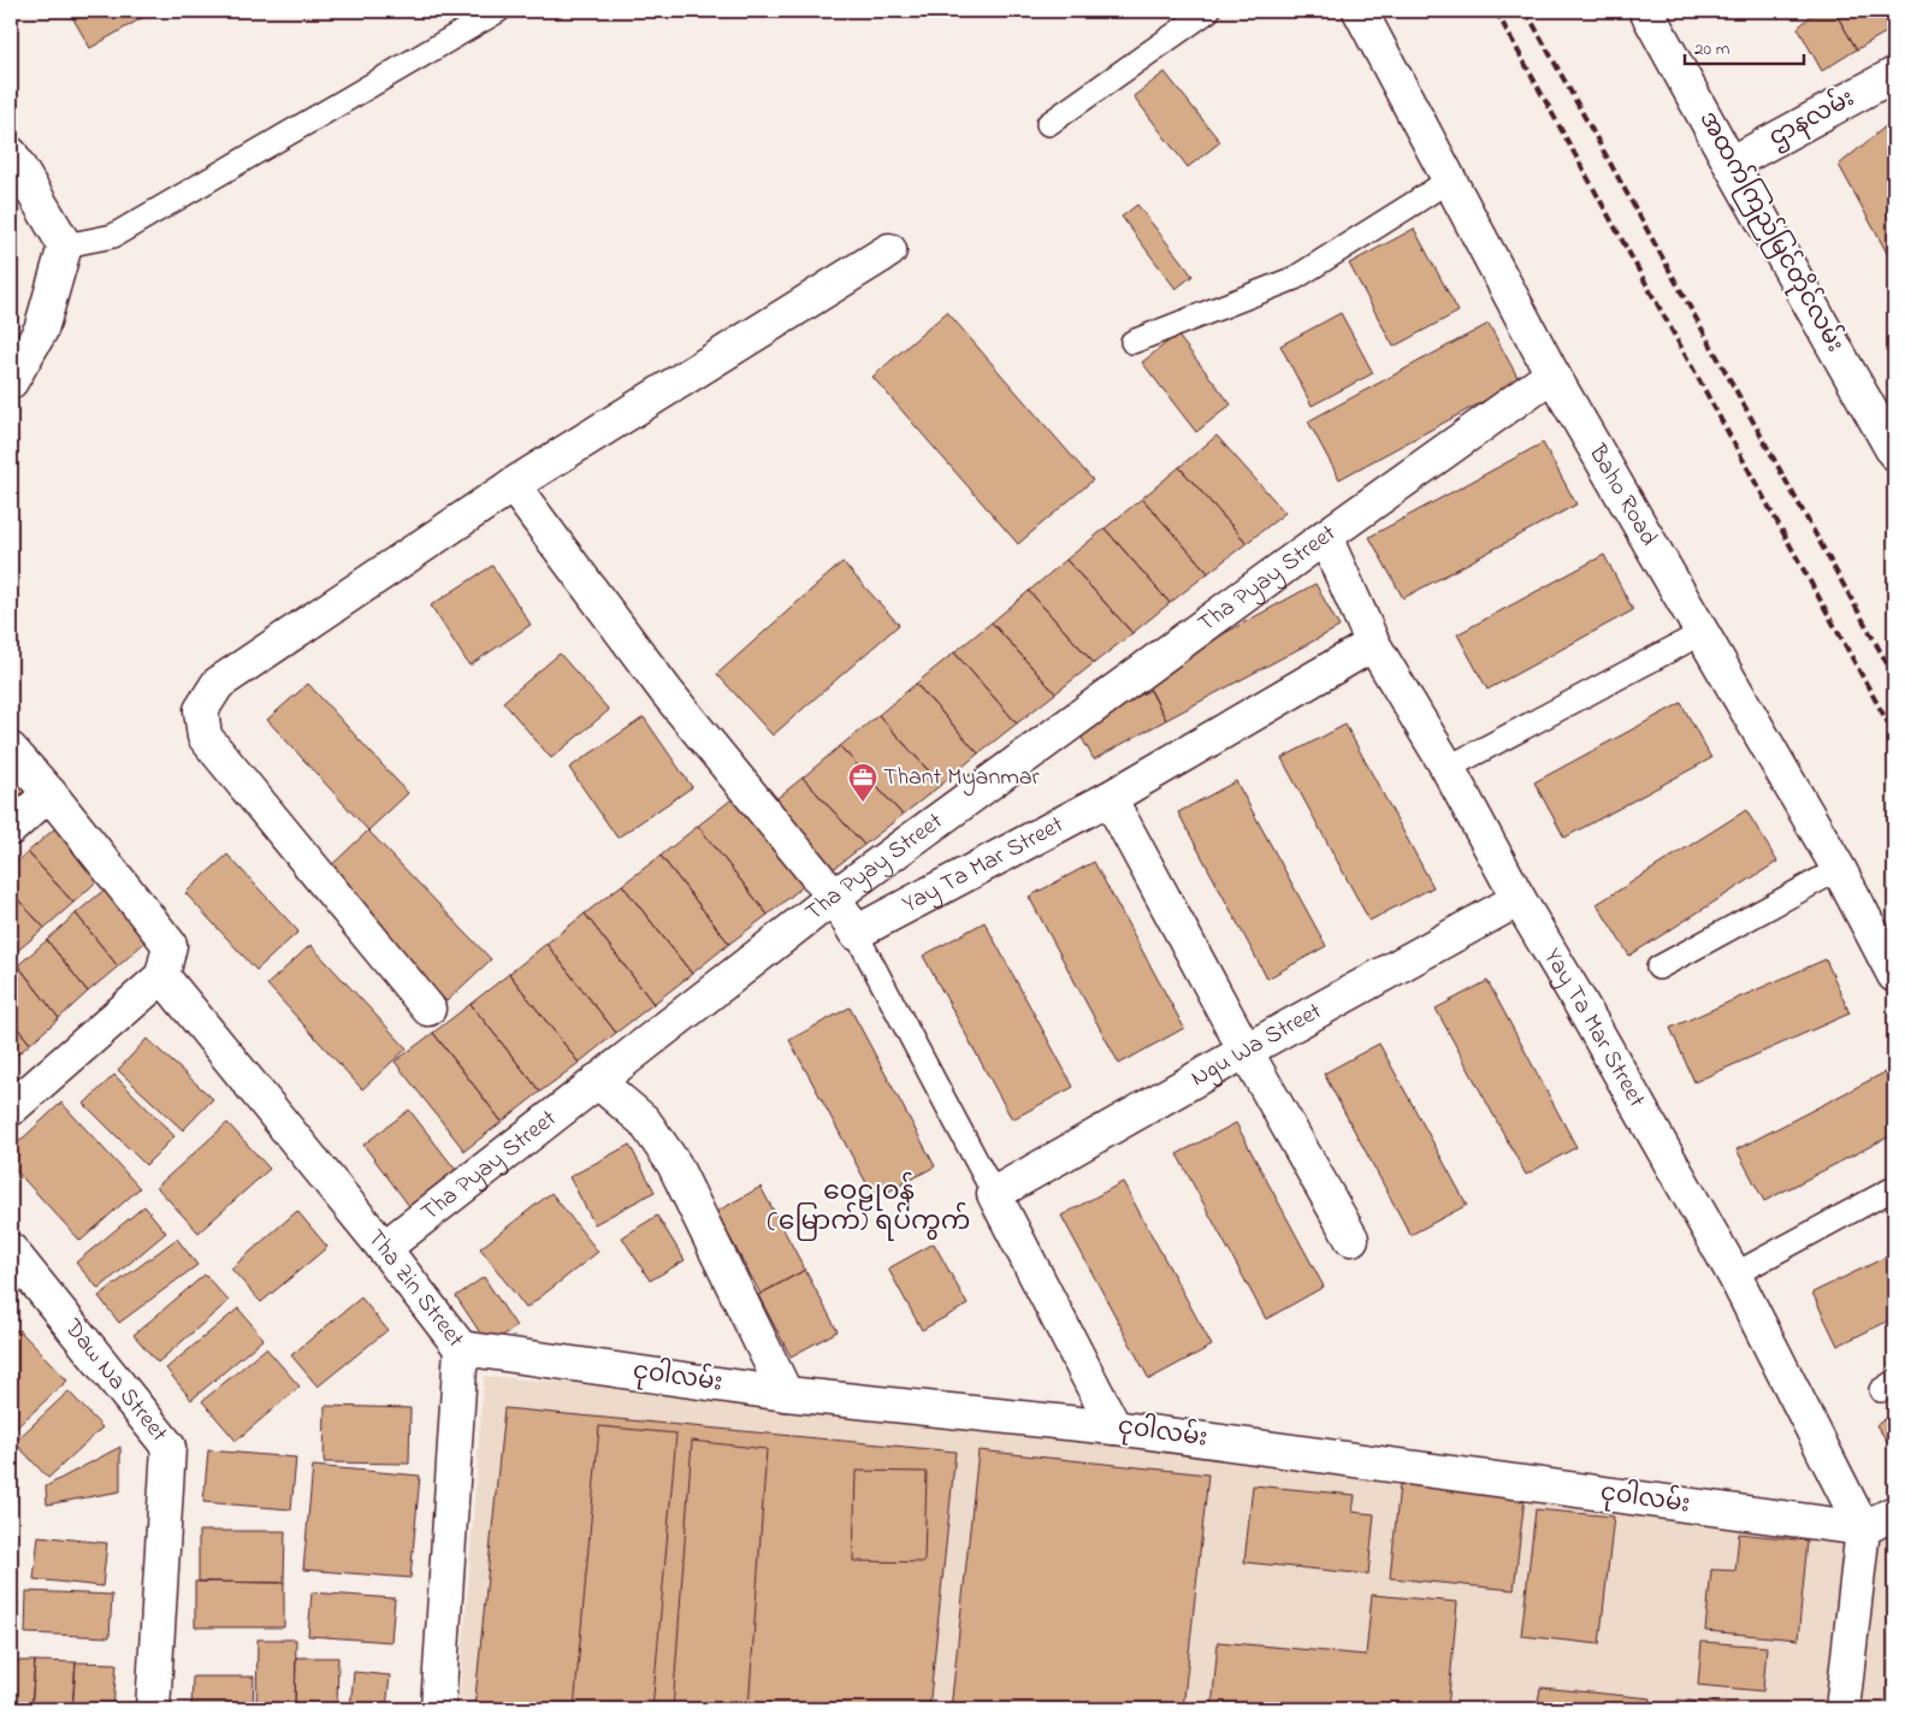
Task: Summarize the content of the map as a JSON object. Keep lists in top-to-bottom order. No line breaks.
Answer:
{"streets":{"street":["ဌာနလမ်း","အထက်ကြည်မြင်တိုင်လမ်း","Baho Road","Tha Pyay Street","Yay Ta Mar Street","Ngu Wa Street","Tha Zin Street","ငုဝါလမ်း","Daw Na Street"]},"crossings":[["ဌာနလမ်း","အထက်ကြည်မြင်တိုင်လမ်း"],["Baho Road","Tha Pyay Street"],["Tha Pyay Street","Tha Zin Street"],["Yay Ta Mar Street","Ngu Wa Street"],["Yay Ta Mar Street","ငုဝါလမ်း"],["Tha Zin Street","ငုဝါလမ်း"]],"districts":["ဝေဠုဝန် (မြောက်) ရပ်ကွက်"],"places":{"office":["Thant Myanmar"]},"scale_bar":"20 m"}
